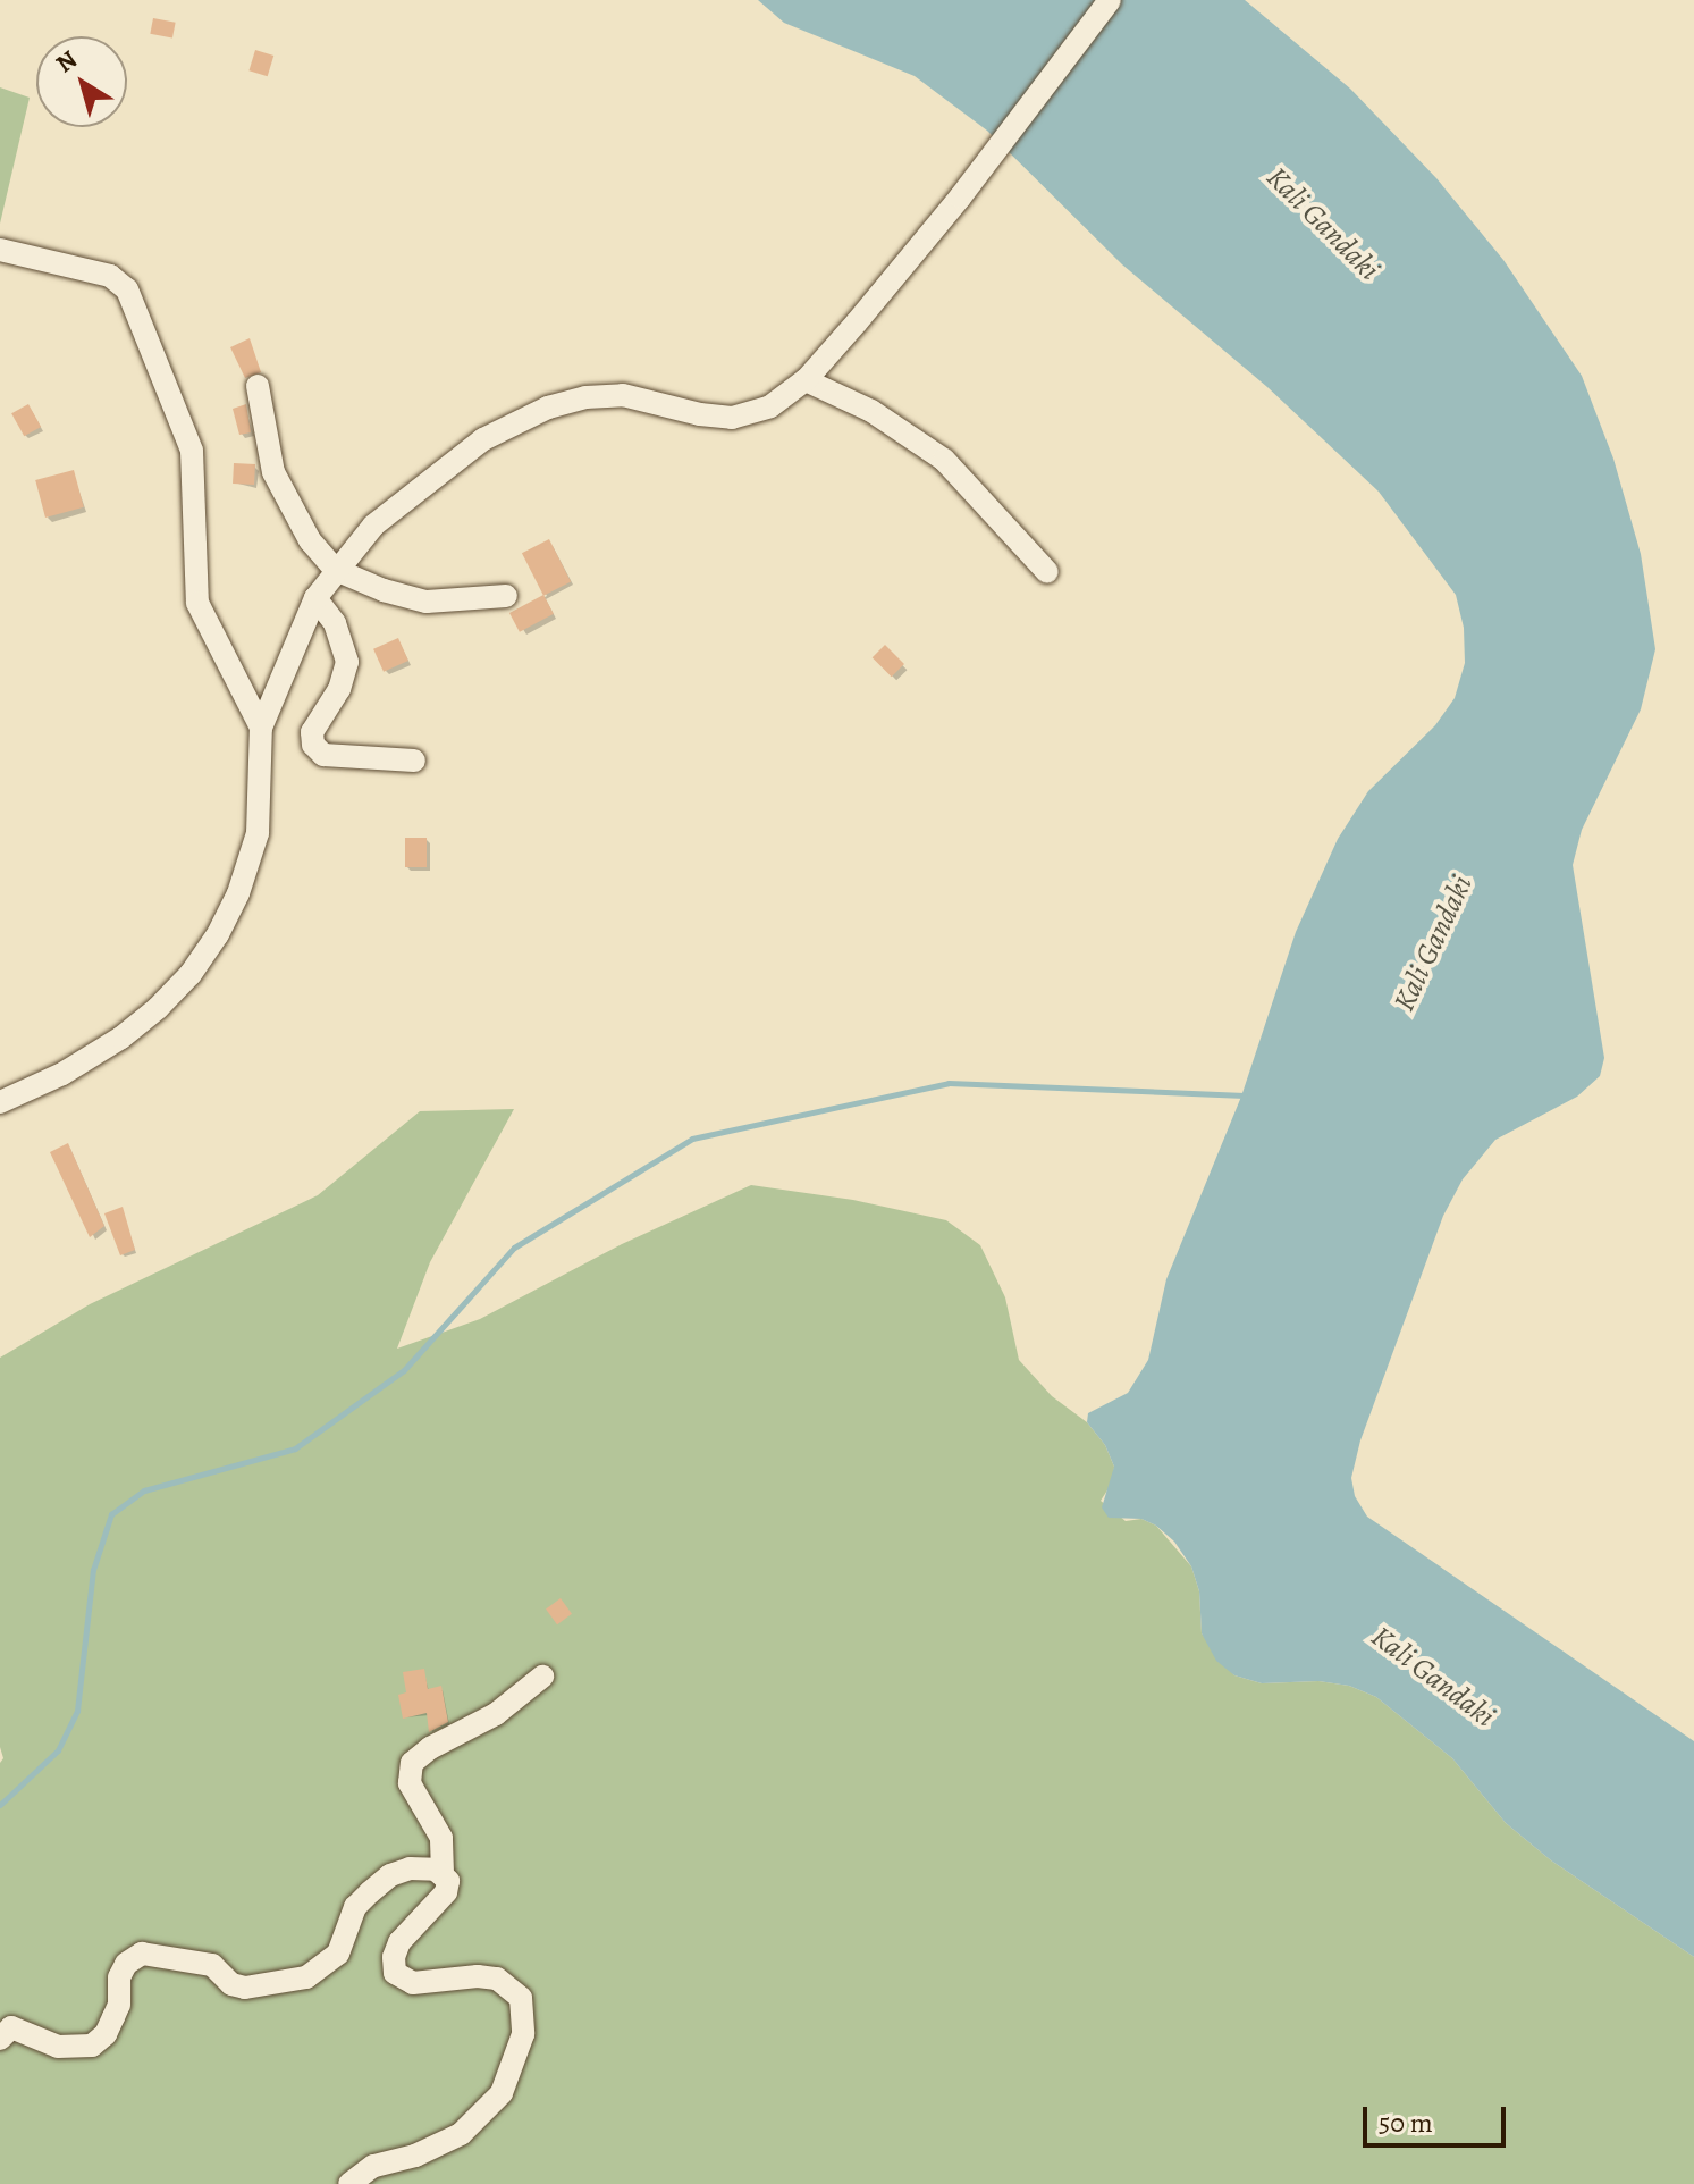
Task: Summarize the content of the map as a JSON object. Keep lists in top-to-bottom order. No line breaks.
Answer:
{"water":["Kali Gandaki"],"scale_bar":"50 m","north":"top left"}
